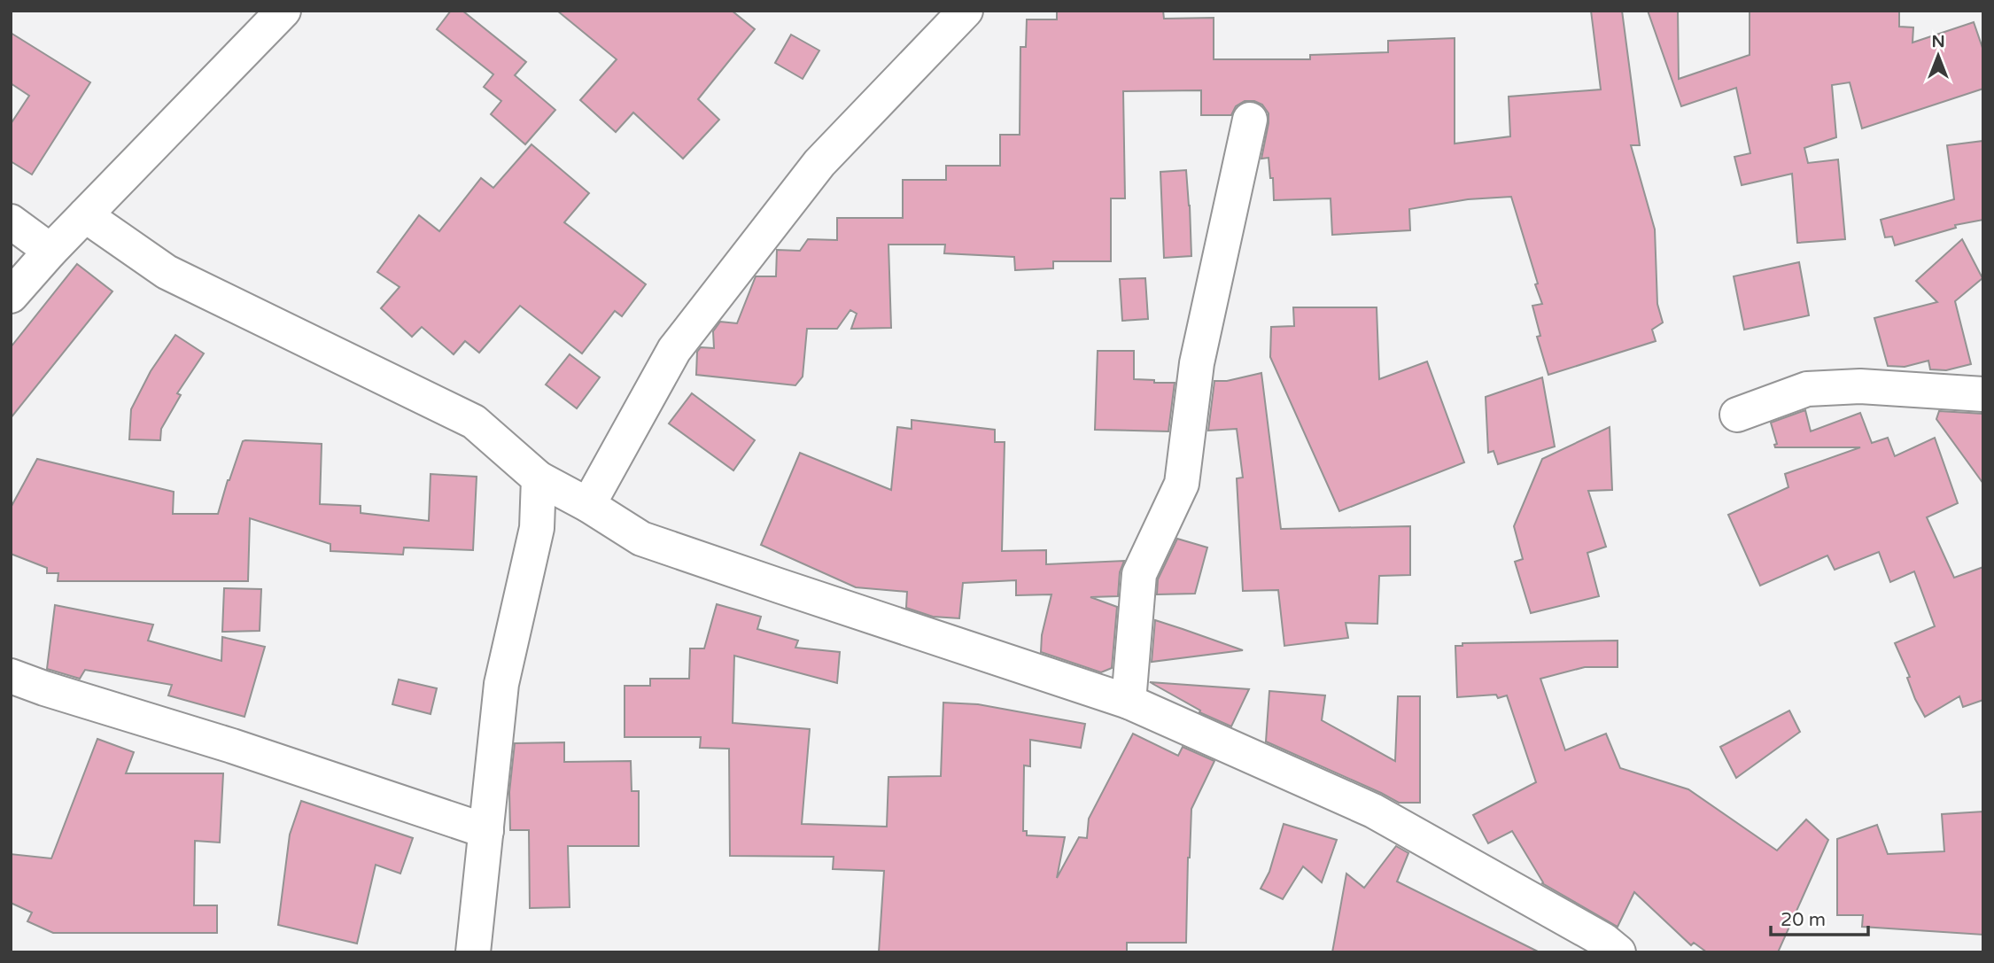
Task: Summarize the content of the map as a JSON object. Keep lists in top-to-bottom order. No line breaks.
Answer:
{"scale_bar":"20 m","north":"top"}
